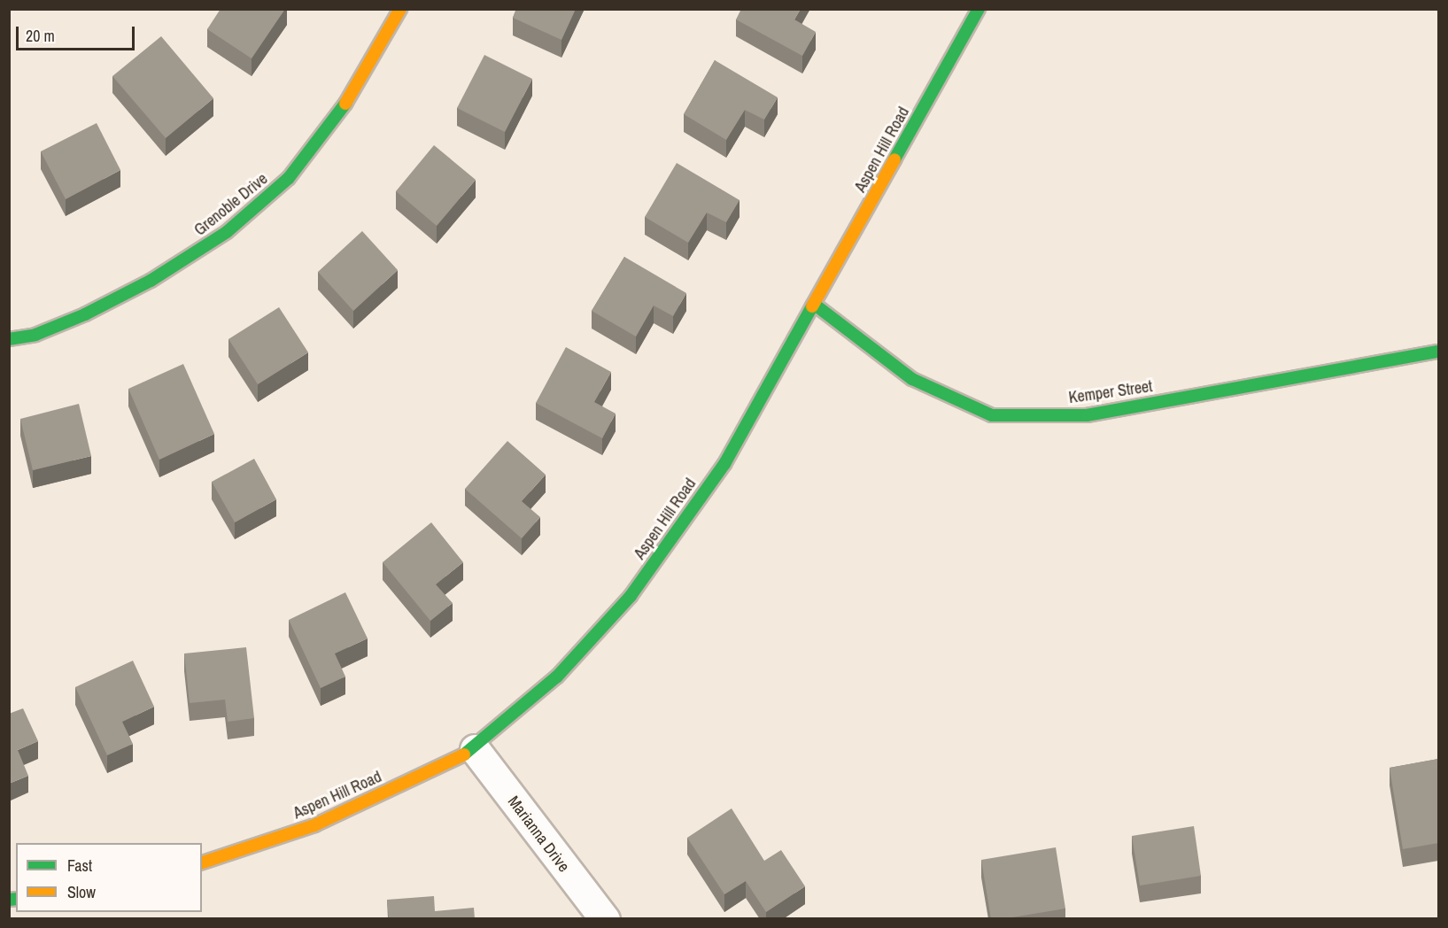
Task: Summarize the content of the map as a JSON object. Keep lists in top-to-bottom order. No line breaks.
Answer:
{"streets":{"street":["Aspen Hill Road","Grenoble Drive","Kemper Street","Marianna Drive"]},"crossings":[["Aspen Hill Road","Kemper Street"],["Aspen Hill Road","Marianna Drive"]],"legend":["Fast","Slow"],"scale_bar":"20 m"}
